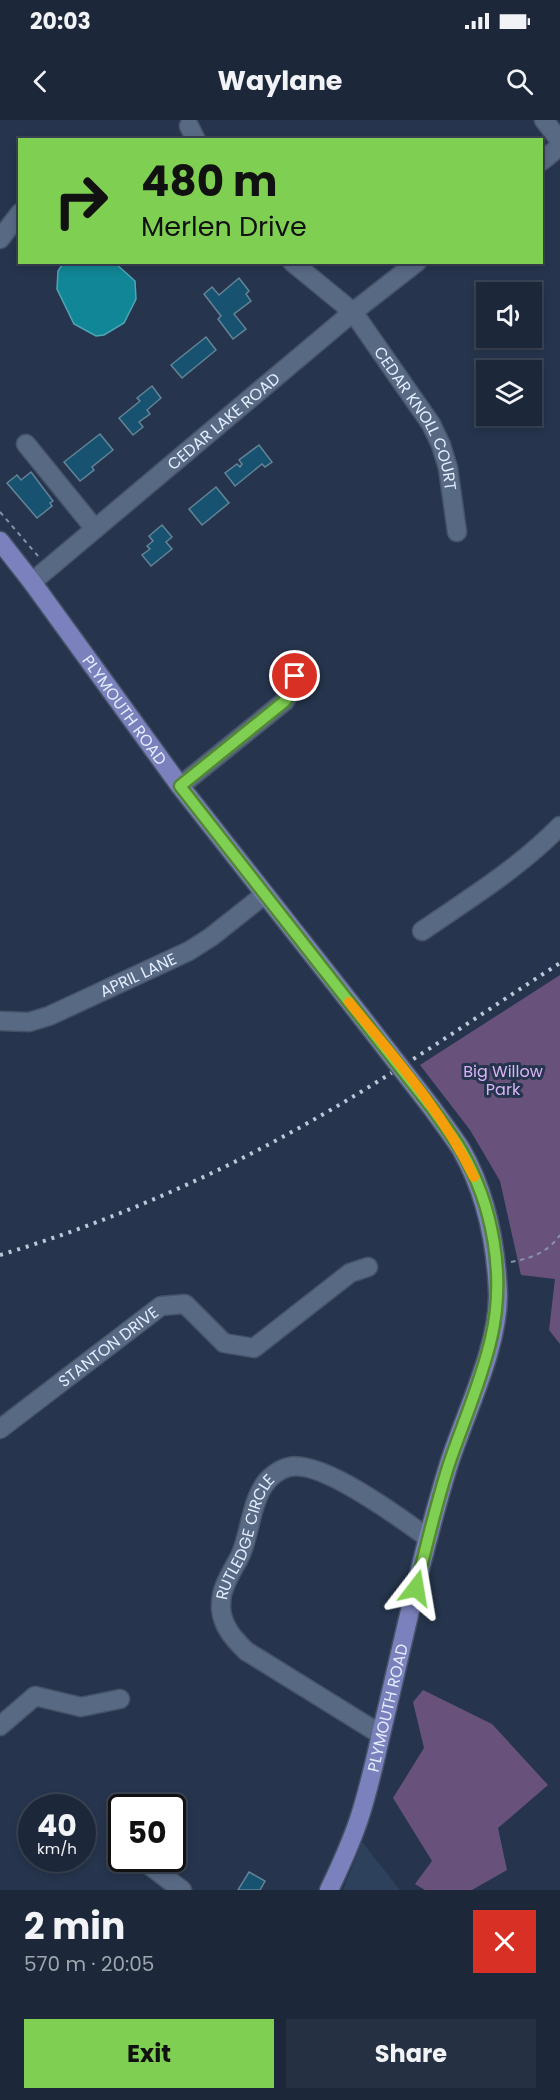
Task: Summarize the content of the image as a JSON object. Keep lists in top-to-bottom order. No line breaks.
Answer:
{"streets":{"main road":["PLYMOUTH ROAD"],"street":["CEDAR KNOLL COURT","CEDAR LAKE ROAD","APRIL LANE","STANTON DRIVE","RUTLEDGE CIRCLE"]},"crossings":[["CEDAR KNOLL COURT","CEDAR LAKE ROAD"],["CEDAR LAKE ROAD","PLYMOUTH ROAD"],["PLYMOUTH ROAD","APRIL LANE"],["PLYMOUTH ROAD","RUTLEDGE CIRCLE"]],"parks":["Big Willow Park"],"page":{"status":"20:03","header":"Waylane","turn":["480 m","Merlen Drive"],"speed":"40 km/h","limit":"50","heading":["2 min","570 m · 20:05"],"buttons":["Exit","Share"]}}
